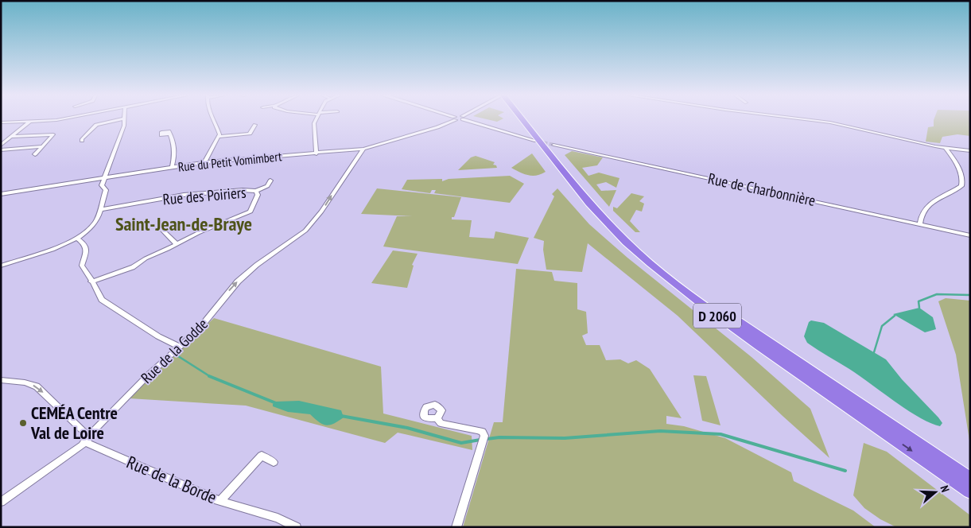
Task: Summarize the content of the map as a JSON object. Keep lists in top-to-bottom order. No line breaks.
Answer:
{"streets":{"highway":["D 2060"],"street":["Rue du Petit Vomimbert","Rue de Charbonnière","Rue des Poiriers","Rue de la Godde","Rue de la Borde"]},"crossings":[["Rue du Petit Vomimbert","Rue de la Godde"],["Rue de la Godde","Rue de la Borde"]],"one_way":["Rue de la Godde"],"districts":["Saint-Jean-de-Braye"],"places":["CEMÉA Centre Val de Loire"],"north":"right"}
